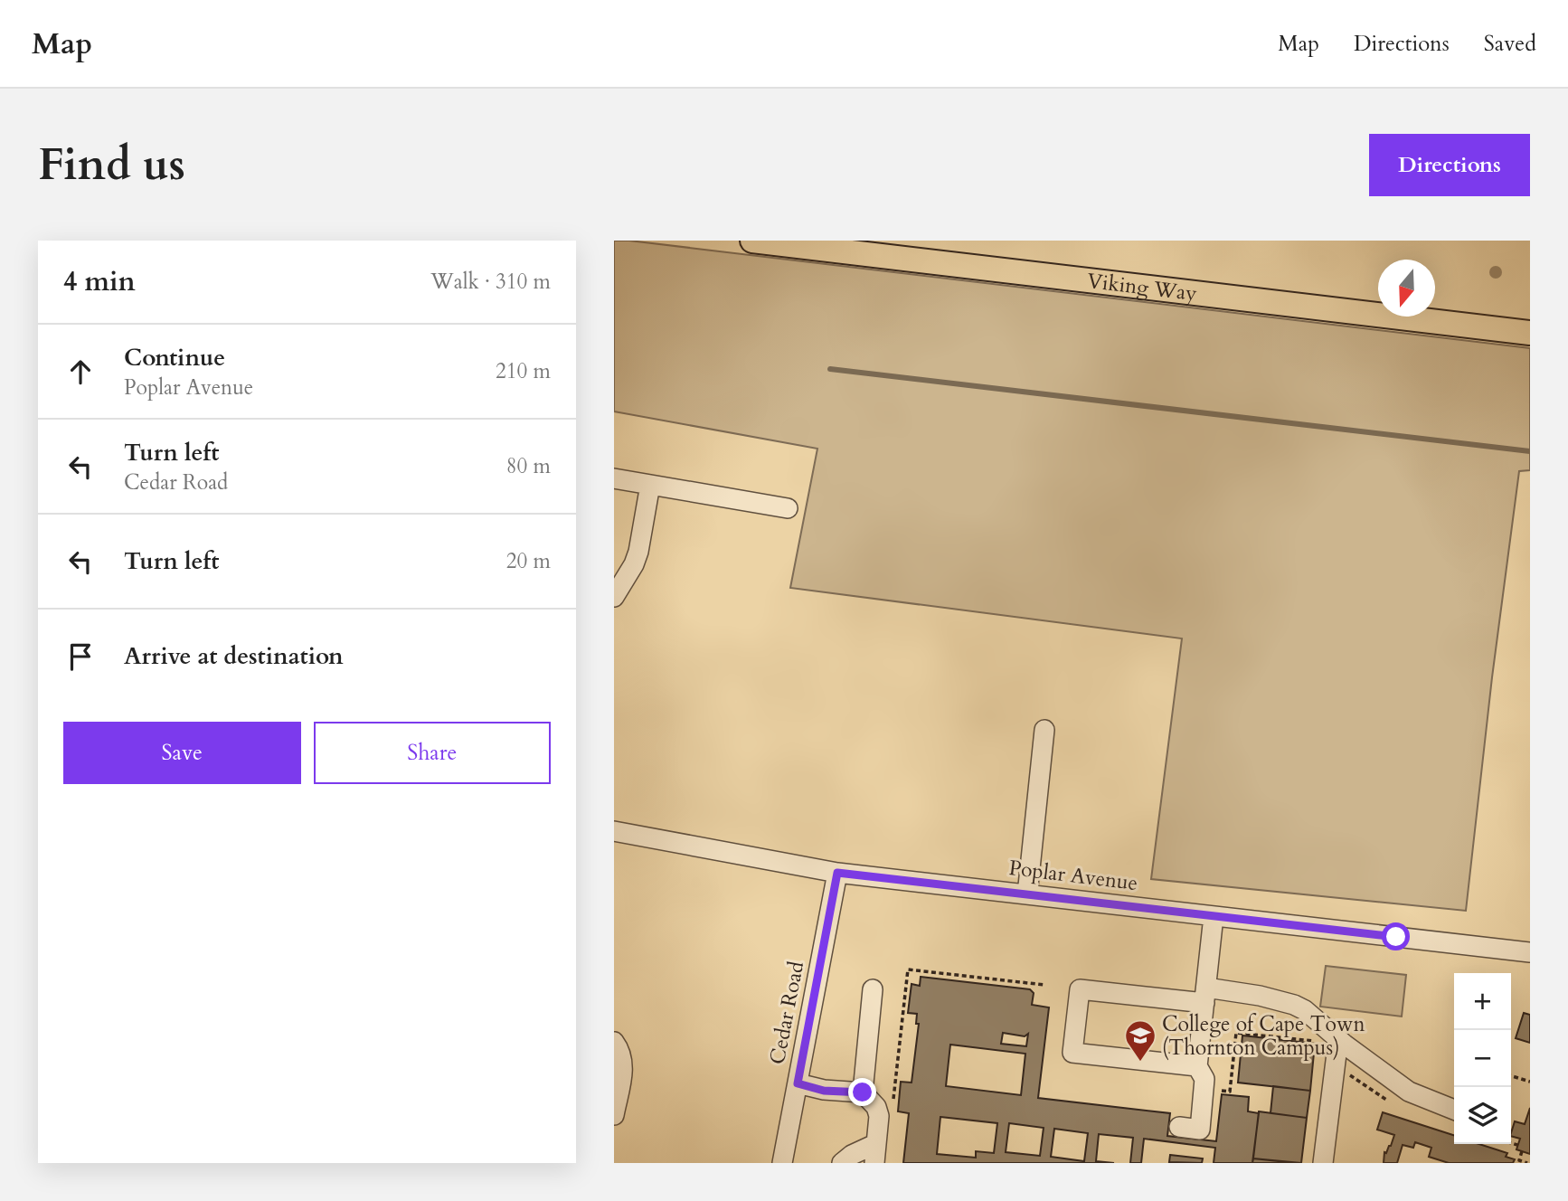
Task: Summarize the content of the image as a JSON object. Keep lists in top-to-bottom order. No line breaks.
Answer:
{"streets":{"main road":["Viking Way"],"street":["Poplar Avenue","Cedar Road"]},"crossings":[["Poplar Avenue","Cedar Road"]],"places":{"school or university":["College of Cape Town (Thornton Campus)"]},"north":"bottom","page":{"header":"Map","nav":["Map","Directions","Saved"],"buttons":["Directions",["Save","Share"]],"title":"Find us","heading":["4 min","Walk · 310 m"],"list":[["Continue","Poplar Avenue","210 m"],["Turn left","Cedar Road","80 m"],["Turn left","20 m"],"Arrive at destination"],"map_buttons":["+","−"]}}
